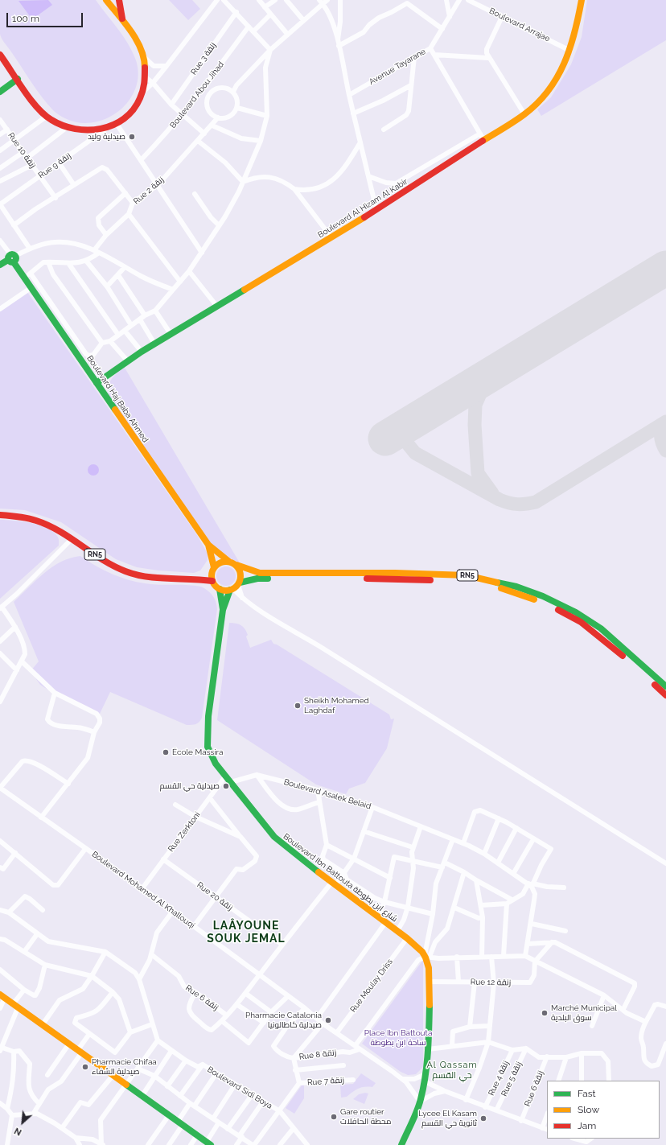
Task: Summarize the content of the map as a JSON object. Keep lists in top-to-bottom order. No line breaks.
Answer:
{"streets":{"main road":["Boulevard Al Hizam Al Kabir","Boulevard Haj Baba Ahmed","RN5","Boulevard Ibn Battouta شارع ابن بطوطة"],"street":["Boulevard Arrajae","Rue 3 زنقة","Avenue Tayarane","Boulevard Abou Jihad","Rue 10 زنقة","Rue 9 زنقة","Rue 2 زنقة","Boulevard Asalek Belaid","Rue Zerktoni","Boulevard Mohamed Al Khallouqi","Rue 20 زنقة","Rue 12 زنقة","Rue Moulay Driss","Rue 6 زنقة","Rue 8 زنقة","Rue 4 زنقة","Rue 5 زنقة","Rue 7 زنقة","Boulevard Sidi Boya"]},"crossings":[["Boulevard Arrajae","Boulevard Al Hizam Al Kabir"],["Rue 10 زنقة","Rue 9 زنقة"],["Boulevard Al Hizam Al Kabir","Boulevard Haj Baba Ahmed"],["Boulevard Asalek Belaid","Boulevard Ibn Battouta شارع ابن بطوطة"],["Rue Zerktoni","Boulevard Ibn Battouta شارع ابن بطوطة"],["Rue Zerktoni","Boulevard Mohamed Al Khallouqi"],["Rue Zerktoni","Rue 20 زنقة"],["Boulevard Ibn Battouta شارع ابن بطوطة","Rue Moulay Driss"],["Boulevard Mohamed Al Khallouqi","Rue Moulay Driss"],["Boulevard Mohamed Al Khallouqi","Rue 8 زنقة"]],"districts":["LAÂYOUNE SOUK JEMAL","Al Qassam حي القسم"],"parks":["Place Ibn Battouta ساحة ابن بطوطة"],"places":["صيدلية وليد","Sheikh Mohamed Laghdaf","École Massira","صيدلية حي القسم","Marché Municipal سوق البلدية","Pharmacie Catalonia صيدلية كاطالونيا","Pharmacie Chifaa صيدلية الشفاء","Gare routier محطة الحافلات","Lycee El Kasam ثانوية حي القسم"],"legend":["Fast","Slow","Jam"],"scale_bar":"100 m","north":"bottom left"}
